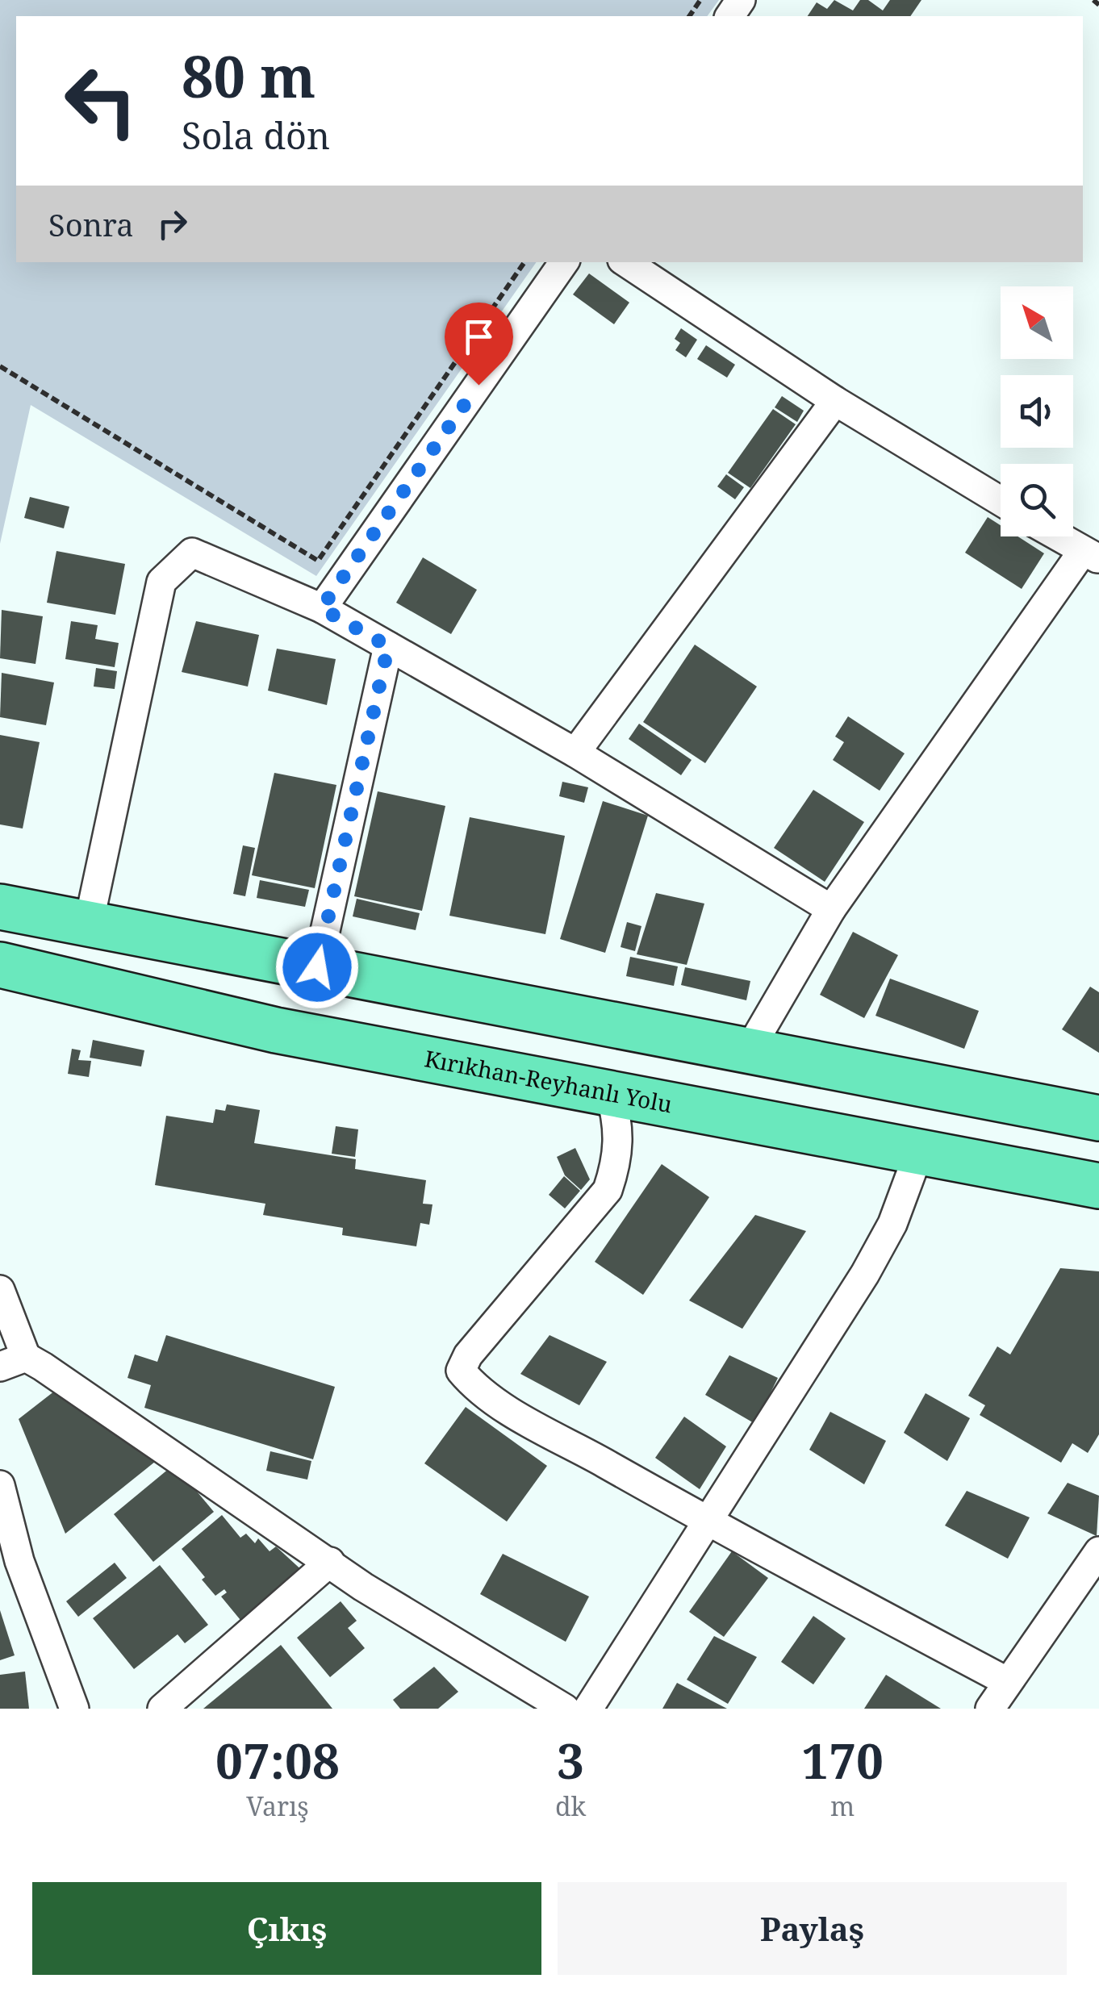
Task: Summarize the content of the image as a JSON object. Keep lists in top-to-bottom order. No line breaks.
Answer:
{"streets":{"highway":["Kırıkhan-Reyhanlı Yolu"]},"north":"top left","page":{"turn":["80 m","Sola dön"],"then":"Sonra","eta":["07:08","Varış","3","dk","170","m"],"buttons":["Çıkış","Paylaş"]}}
